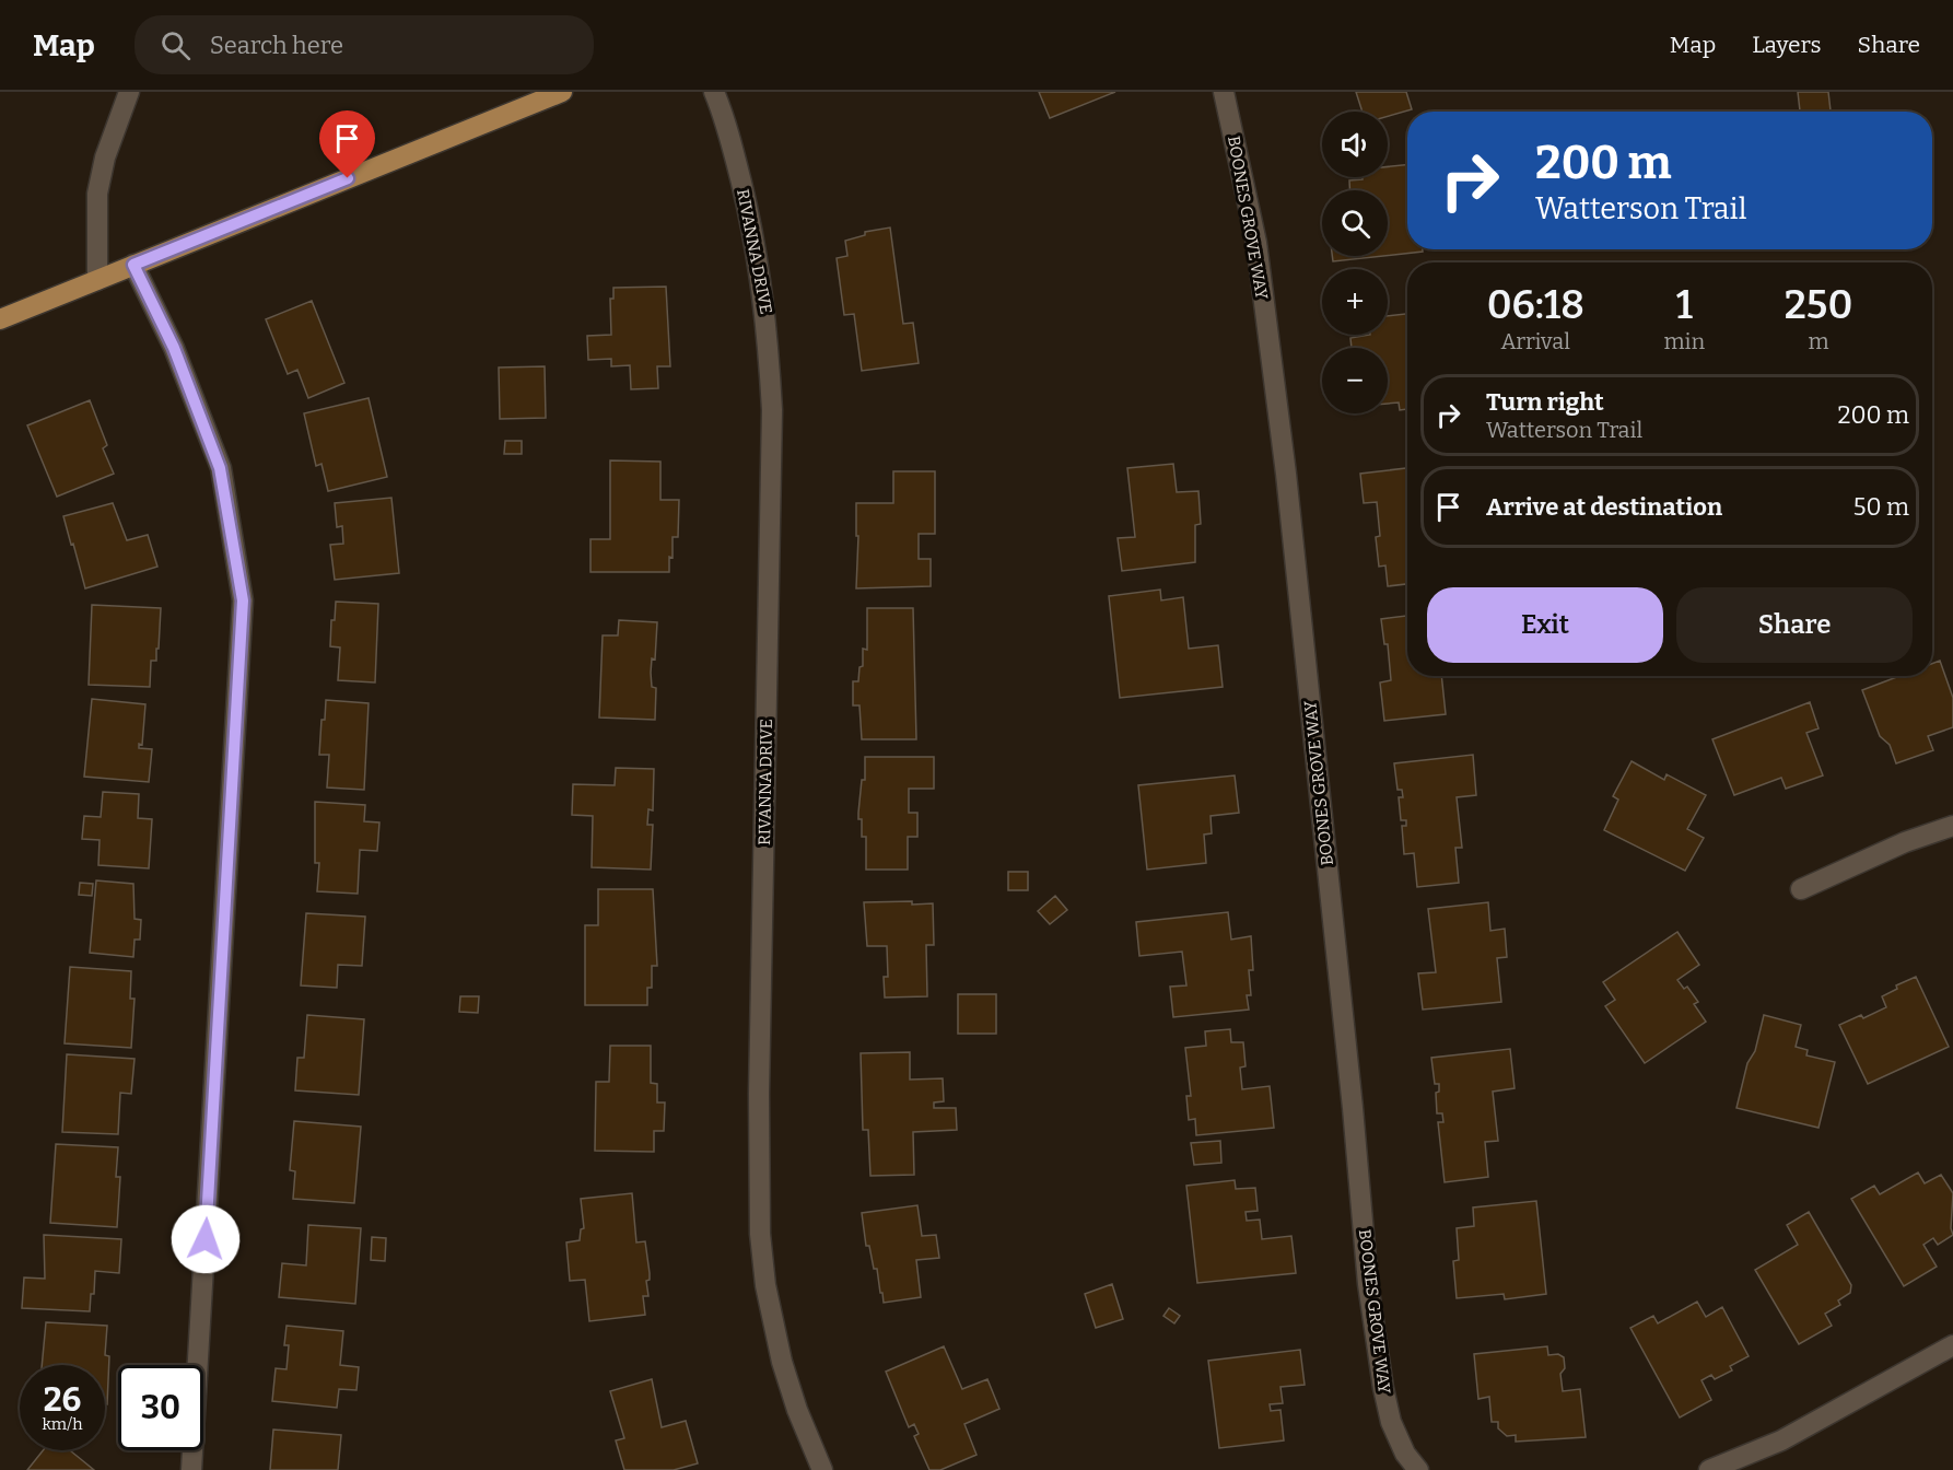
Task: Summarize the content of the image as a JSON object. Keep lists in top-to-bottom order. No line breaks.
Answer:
{"streets":{"street":["BOONES GROVE WAY","RIVANNA DRIVE"]},"page":{"header":"Map","search":"Search here","nav":["Map","Layers","Share"],"map_buttons":["+","−"],"turn":["200 m","Watterson Trail"],"eta":["06:18","Arrival","1","min","250","m"],"list":[{"name":"Turn right","note":"Watterson Trail","value":"200 m"},{"name":"Arrive at destination","value":"50 m"}],"buttons":["Exit","Share"],"speed":"26 km/h","limit":"30"}}
